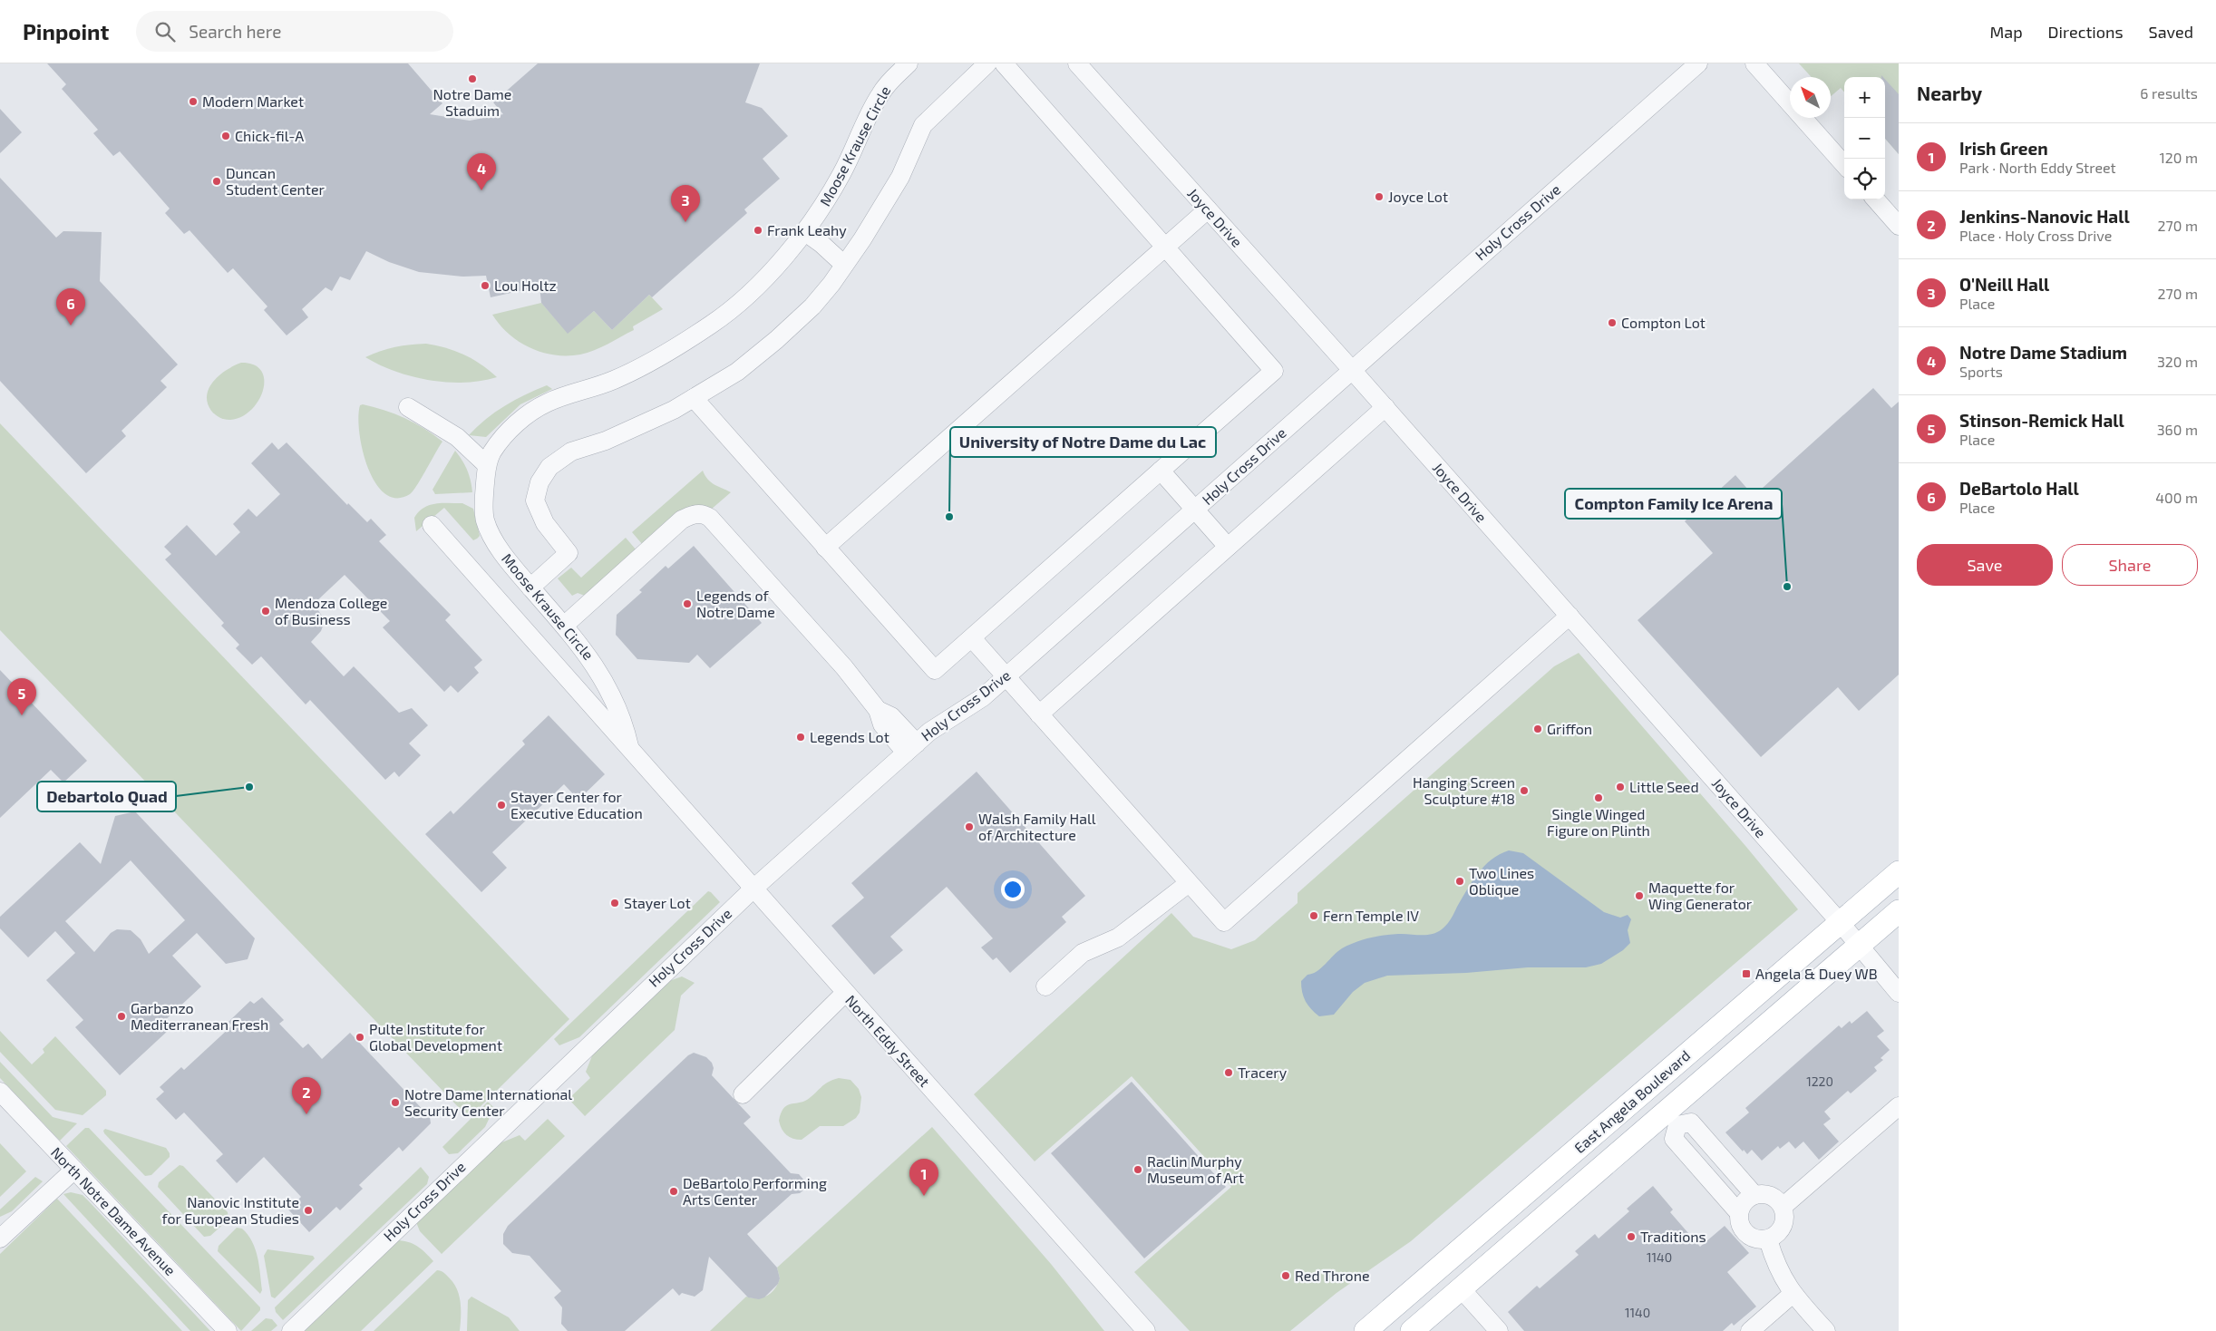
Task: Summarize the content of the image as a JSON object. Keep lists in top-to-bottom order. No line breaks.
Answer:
{"streets":{"main road":["East Angela Boulevard"],"street":["Moose Krause Circle","Joyce Drive","Holy Cross Drive","North Eddy Street","North Notre Dame Avenue"]},"crossings":[["Moose Krause Circle","North Eddy Street"],["Joyce Drive","Holy Cross Drive"],["Joyce Drive","East Angela Boulevard"],["Holy Cross Drive","North Eddy Street"]],"places":{"other":["Notre Dame Staduim","Modern Market","Chick-fil-A","Duncan Student Center","Joyce Lot","Frank Leahy","Lou Holtz","Compton Lot","University of Notre Dame du Lac","Compton Family Ice Arena","Legends of Notre Dame","Mendoza College of Business","Griffon","Legends Lot","Debartolo Quad","Little Seed","Hanging Screen Sculpture #18","Single Winged Figure on Plinth","Stayer Center for Executive Education","Walsh Family Hall of Architecture","Two Lines Oblique","Maquette for Wing Generator","Stayer Lot","Fern Temple IV","Garbanzo Mediterranean Fresh","Pulte Institute for Global Development","Tracery","Notre Dame International Security Center","Raclin Murphy Museum of Art","DeBartolo Performing Arts Center","Nanovic Institute for European Studies","Traditions","Red Throne"],"transit":["Angela & Duey WB"]},"house_numbers":["1220","1140","1140"],"north":"top left","page":{"header":"Pinpoint","search":"Search here","nav":["Map","Directions","Saved"],"heading":["Nearby","6 results"],"map_buttons":["+","−"],"list":[{"mark":"1","name":"Irish Green","note":"Park · North Eddy Street","value":"120 m"},{"mark":"2","name":"Jenkins-Nanovic Hall","note":"Place · Holy Cross Drive","value":"270 m"},{"mark":"3","name":"O'Neill Hall","note":"Place","value":"270 m"},{"mark":"4","name":"Notre Dame Stadium","note":"Sports","value":"320 m"},{"mark":"5","name":"Stinson-Remick Hall","note":"Place","value":"360 m"},{"mark":"6","name":"DeBartolo Hall","note":"Place","value":"400 m"}],"pins":["4","3","6","5","2","1"],"buttons":["Save","Share"]}}
